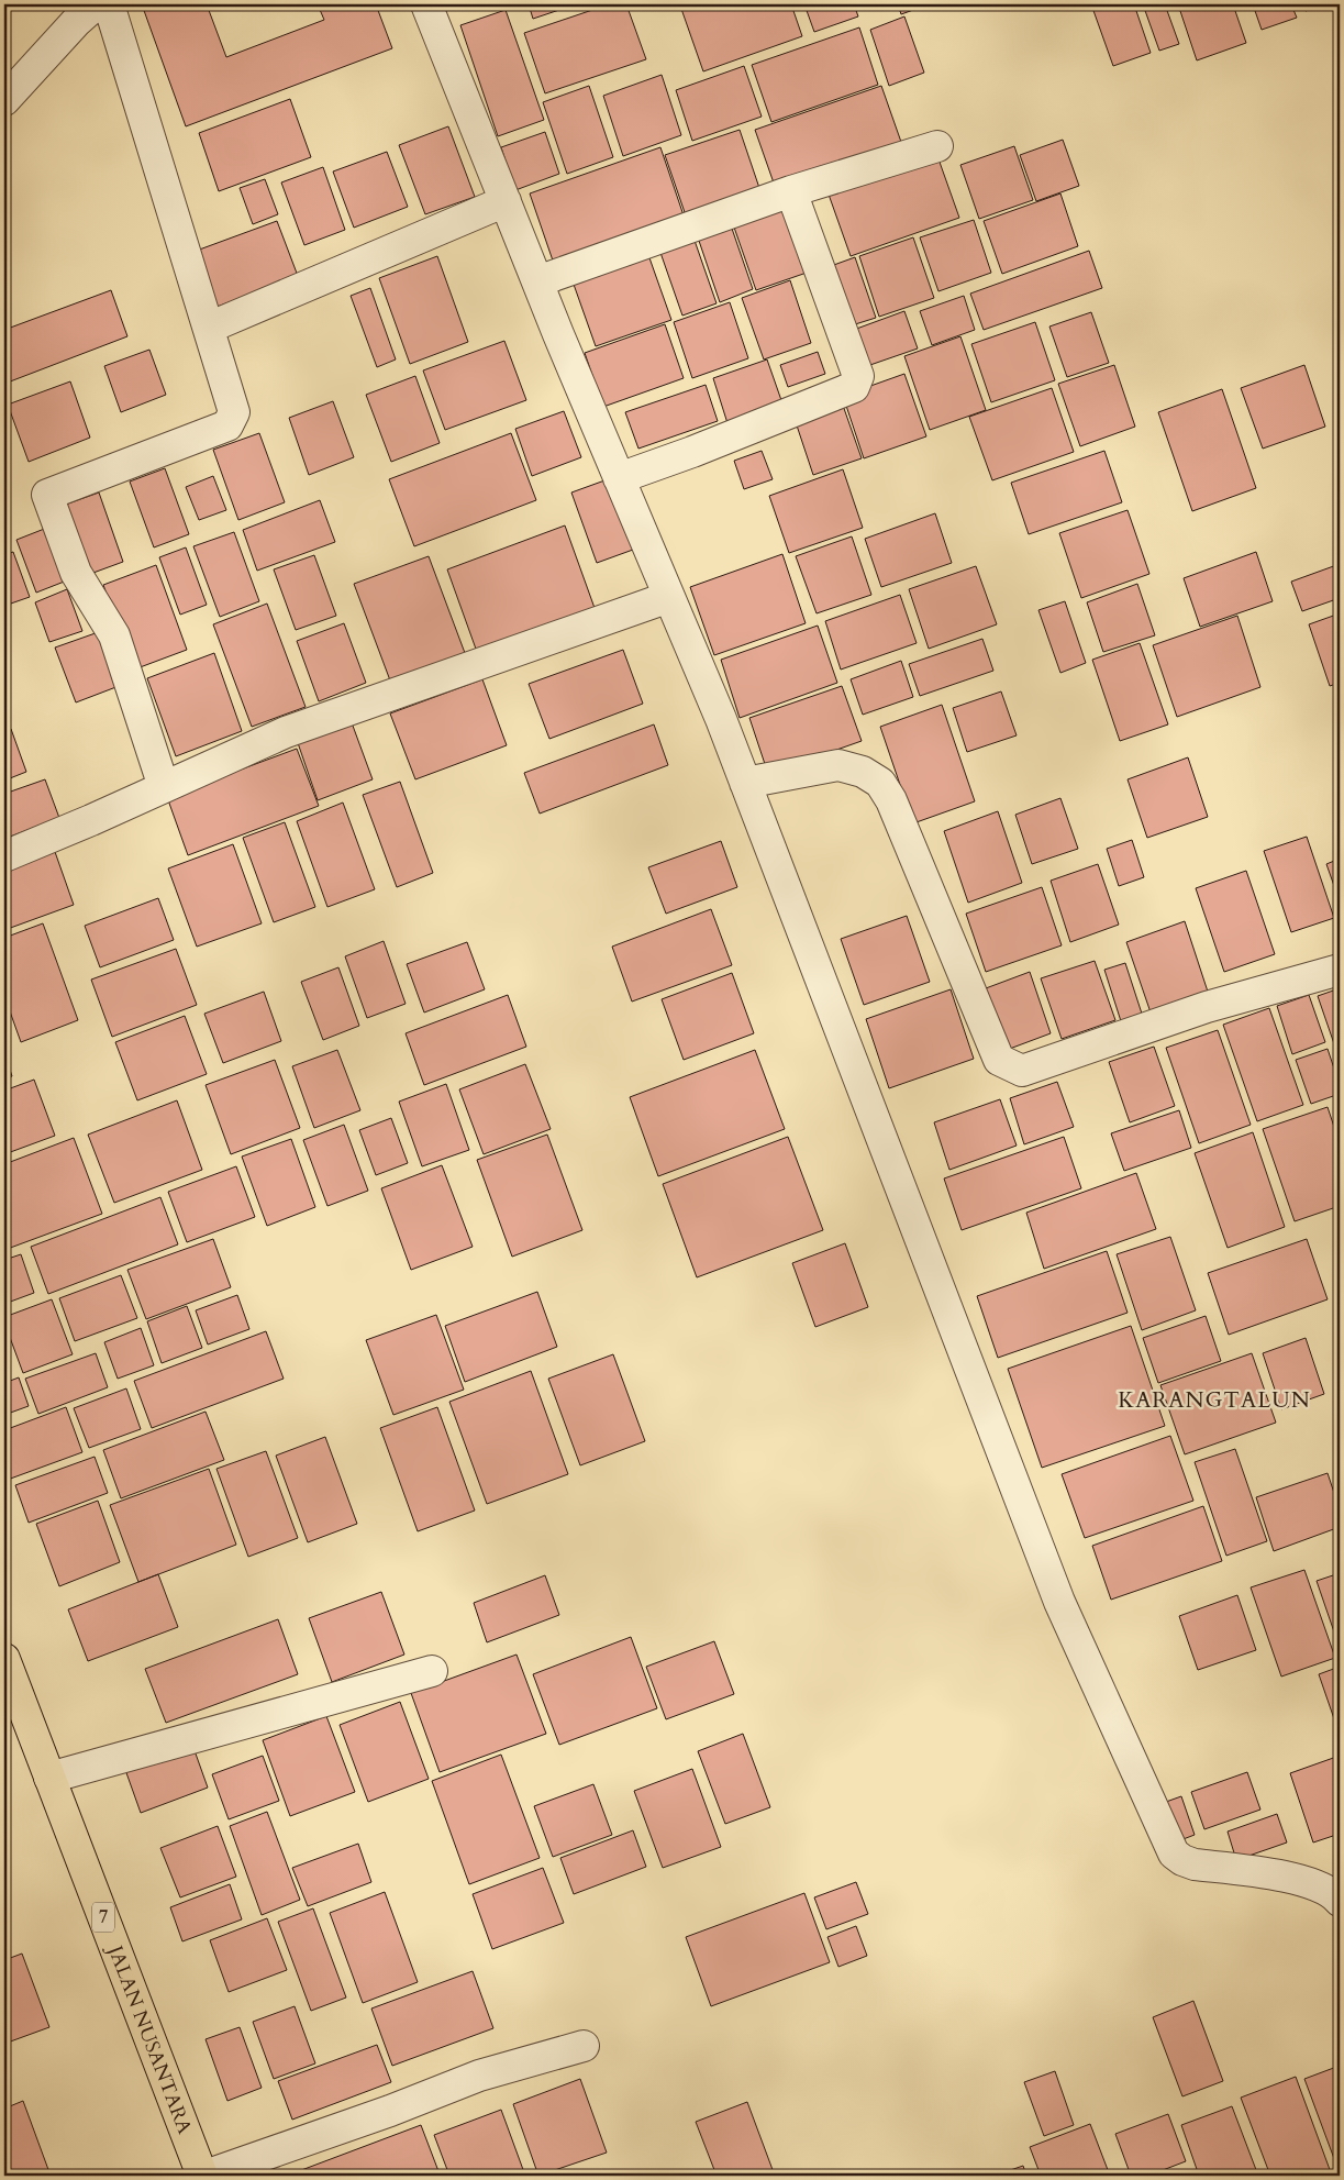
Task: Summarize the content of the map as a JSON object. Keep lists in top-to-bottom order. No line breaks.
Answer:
{"streets":{"highway":["7","JALAN NUSANTARA"]},"districts":["KARANGTALUN"]}
